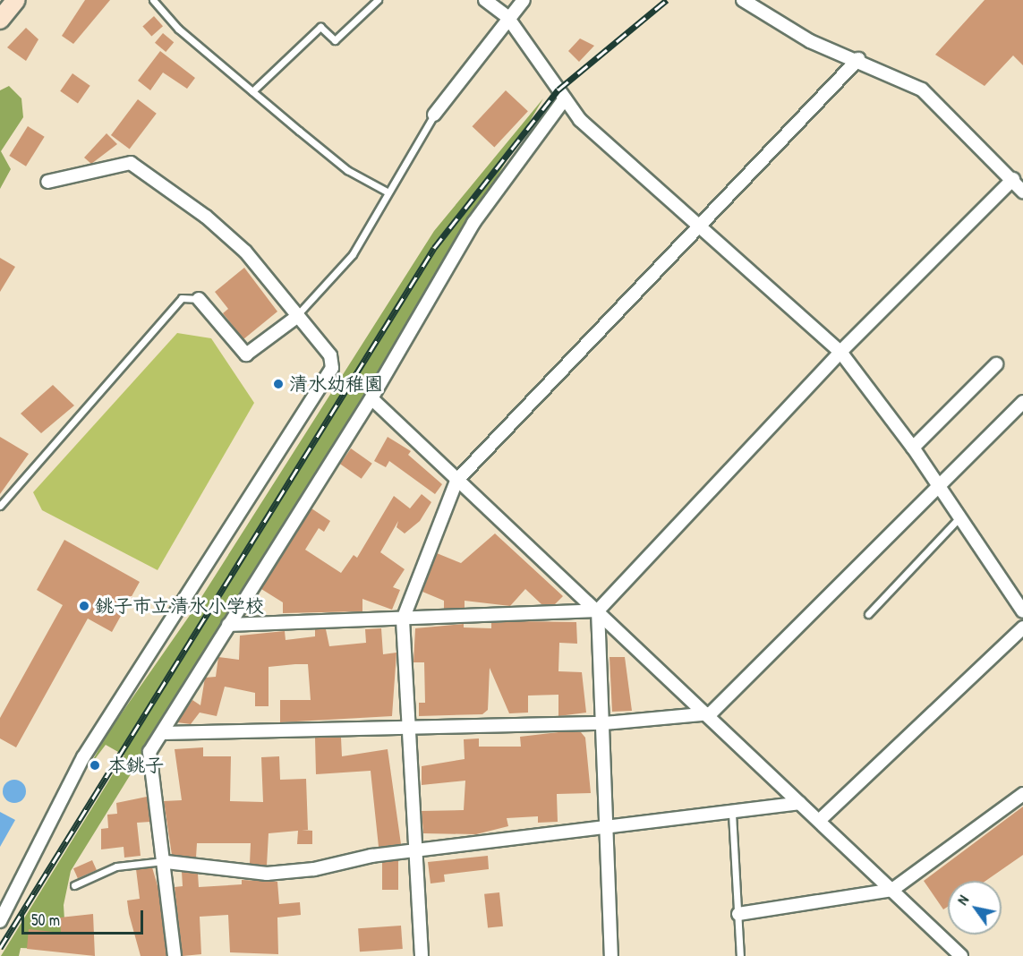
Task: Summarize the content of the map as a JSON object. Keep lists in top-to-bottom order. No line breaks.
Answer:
{"places":["清水幼稚園","銚子市立清水小学校","本銚子"],"scale_bar":"50 m","north":"top left"}
